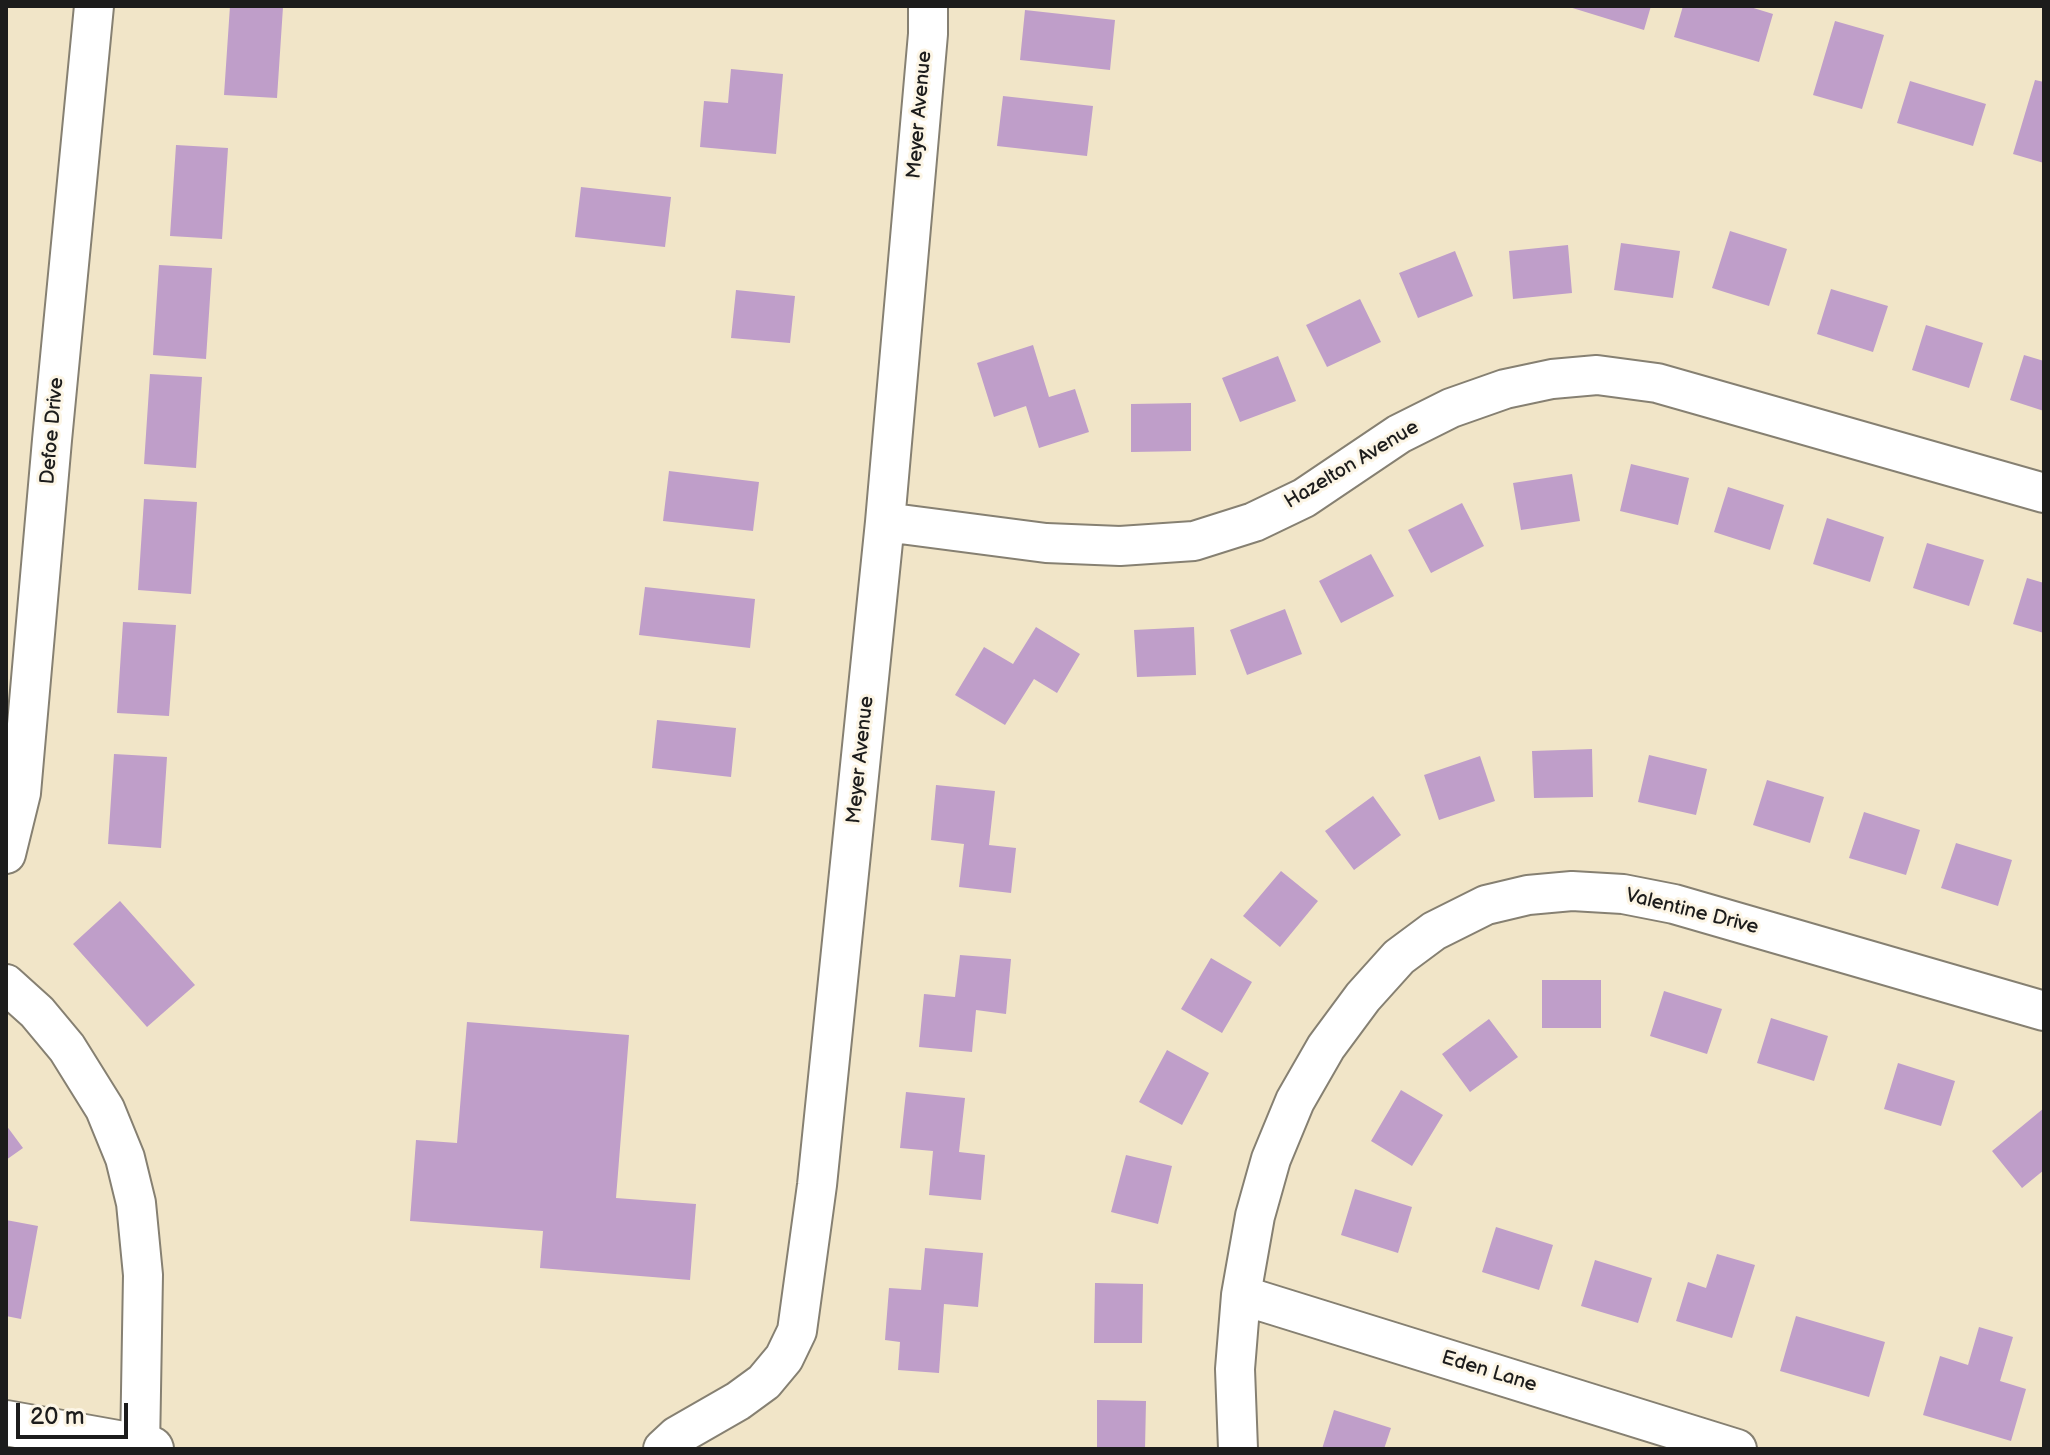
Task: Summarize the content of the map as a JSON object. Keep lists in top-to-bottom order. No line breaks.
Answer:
{"streets":{"street":["Meyer Avenue","Defoe Drive","Hazelton Avenue","Valentine Drive","Eden Lane"]},"crossings":[["Meyer Avenue","Hazelton Avenue"],["Valentine Drive","Eden Lane"]],"scale_bar":"20 m"}
